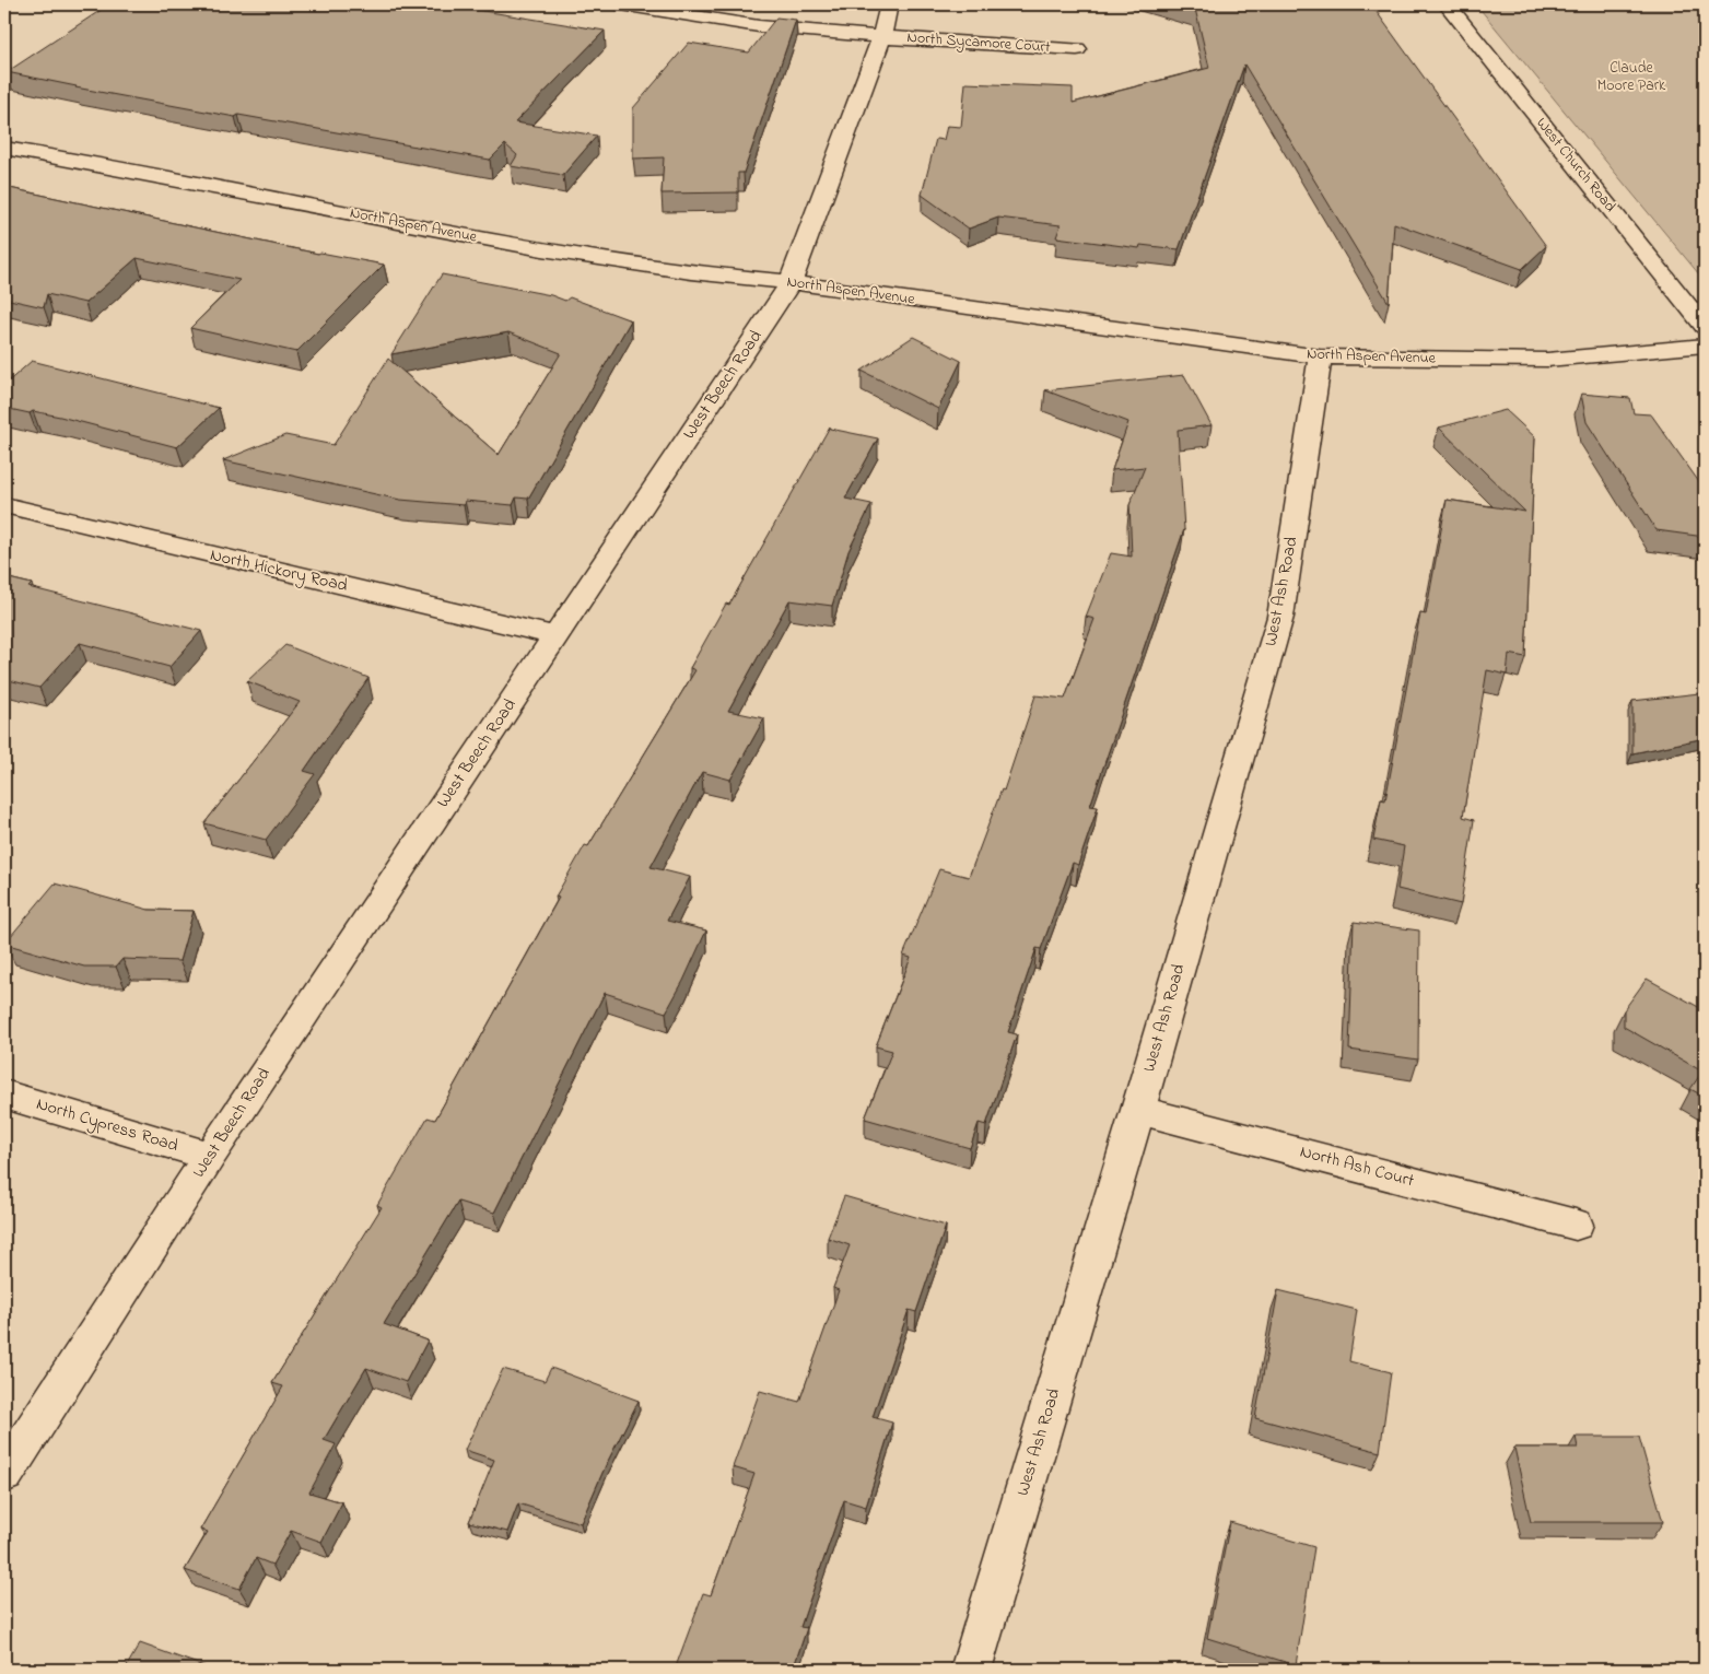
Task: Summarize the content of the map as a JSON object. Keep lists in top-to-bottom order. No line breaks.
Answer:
{"streets":{"street":["North Sycamore Court","West Church Road","North Aspen Avenue","West Beech Road","North Hickory Road","West Ash Road","North Cypress Road","North Ash Court"]},"crossings":[["North Sycamore Court","West Beech Road"],["North Aspen Avenue","West Beech Road"],["North Aspen Avenue","West Ash Road"],["West Beech Road","North Hickory Road"],["West Beech Road","North Cypress Road"],["West Ash Road","North Ash Court"]],"parks":["Claude Moore Park"]}
